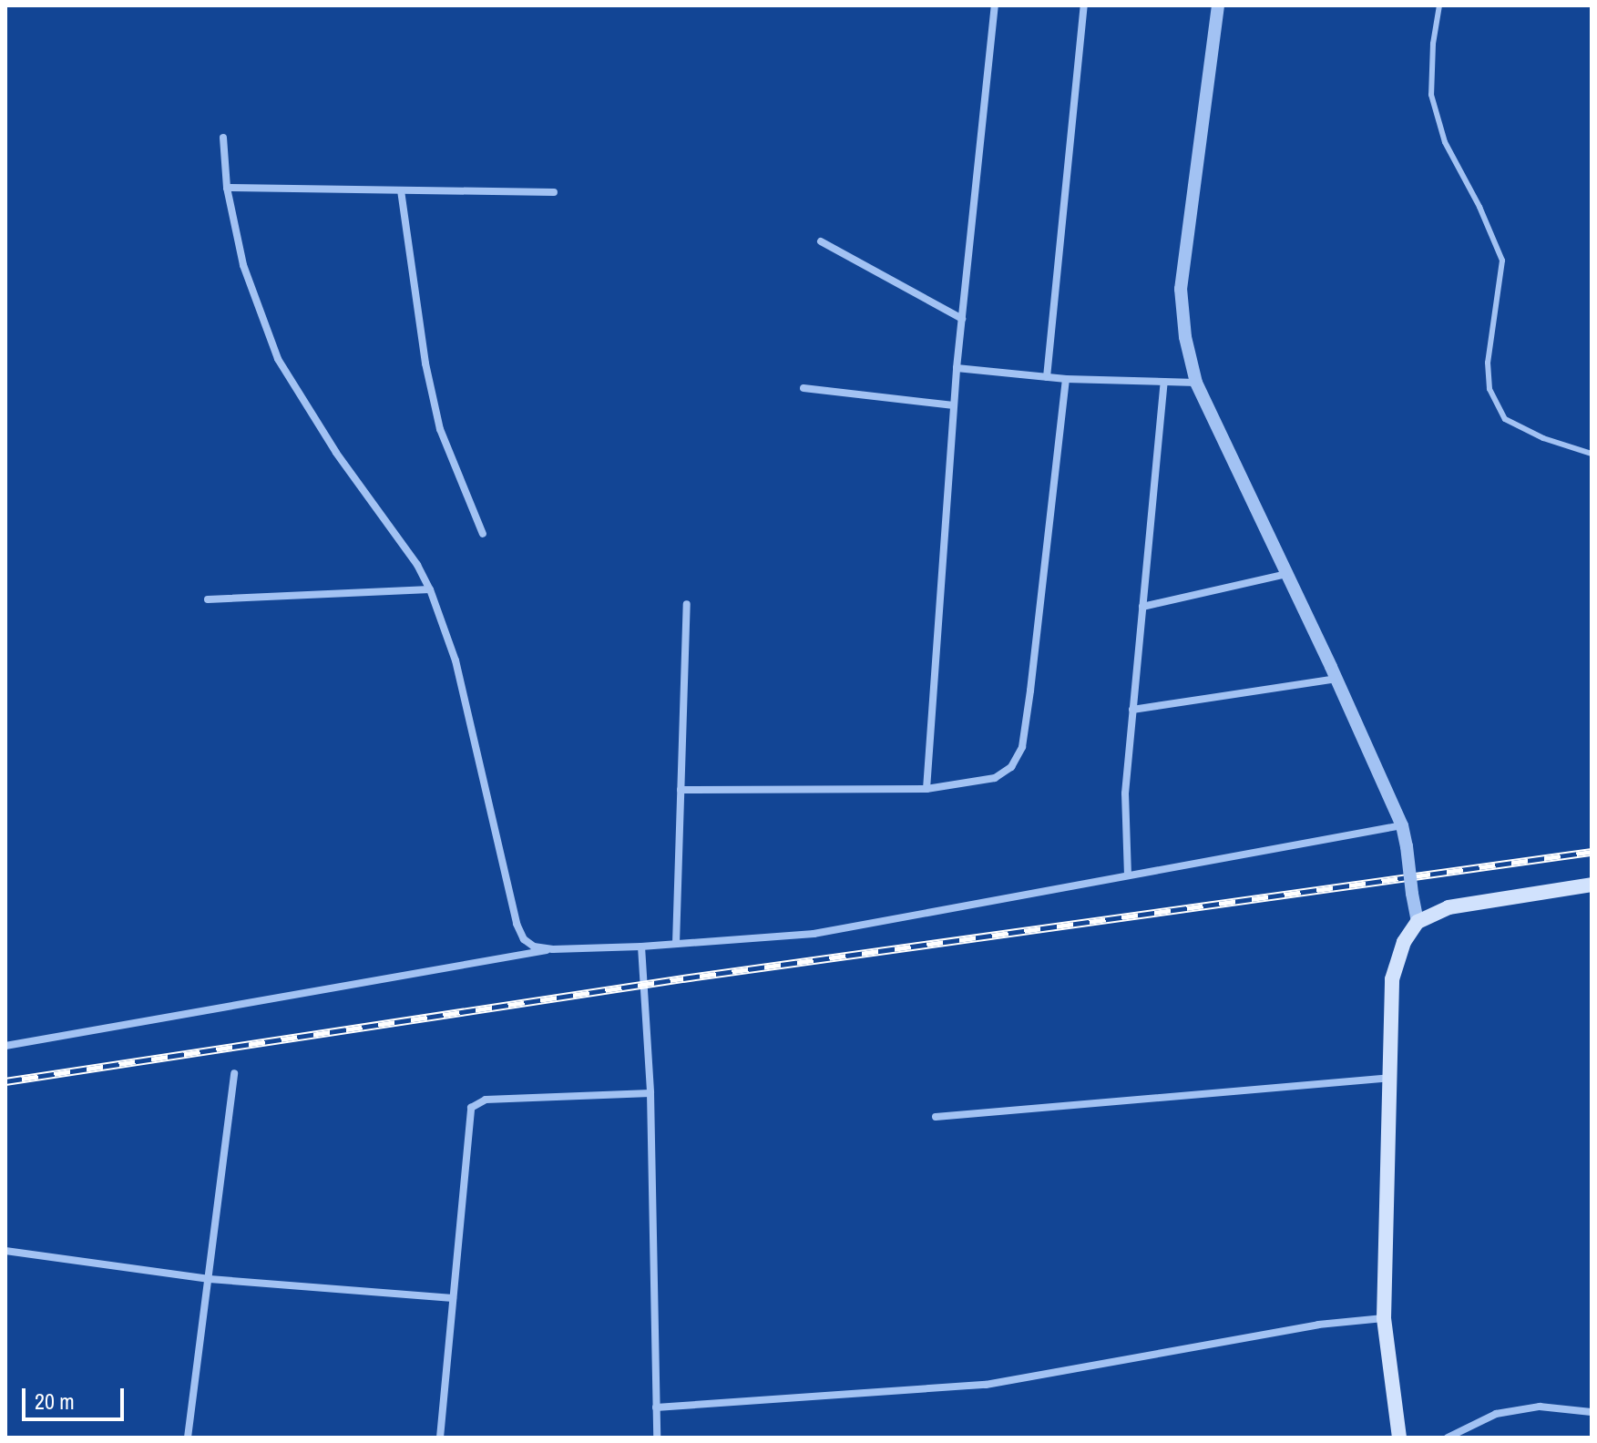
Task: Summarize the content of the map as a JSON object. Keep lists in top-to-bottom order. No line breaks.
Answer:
{"scale_bar":"20 m"}
